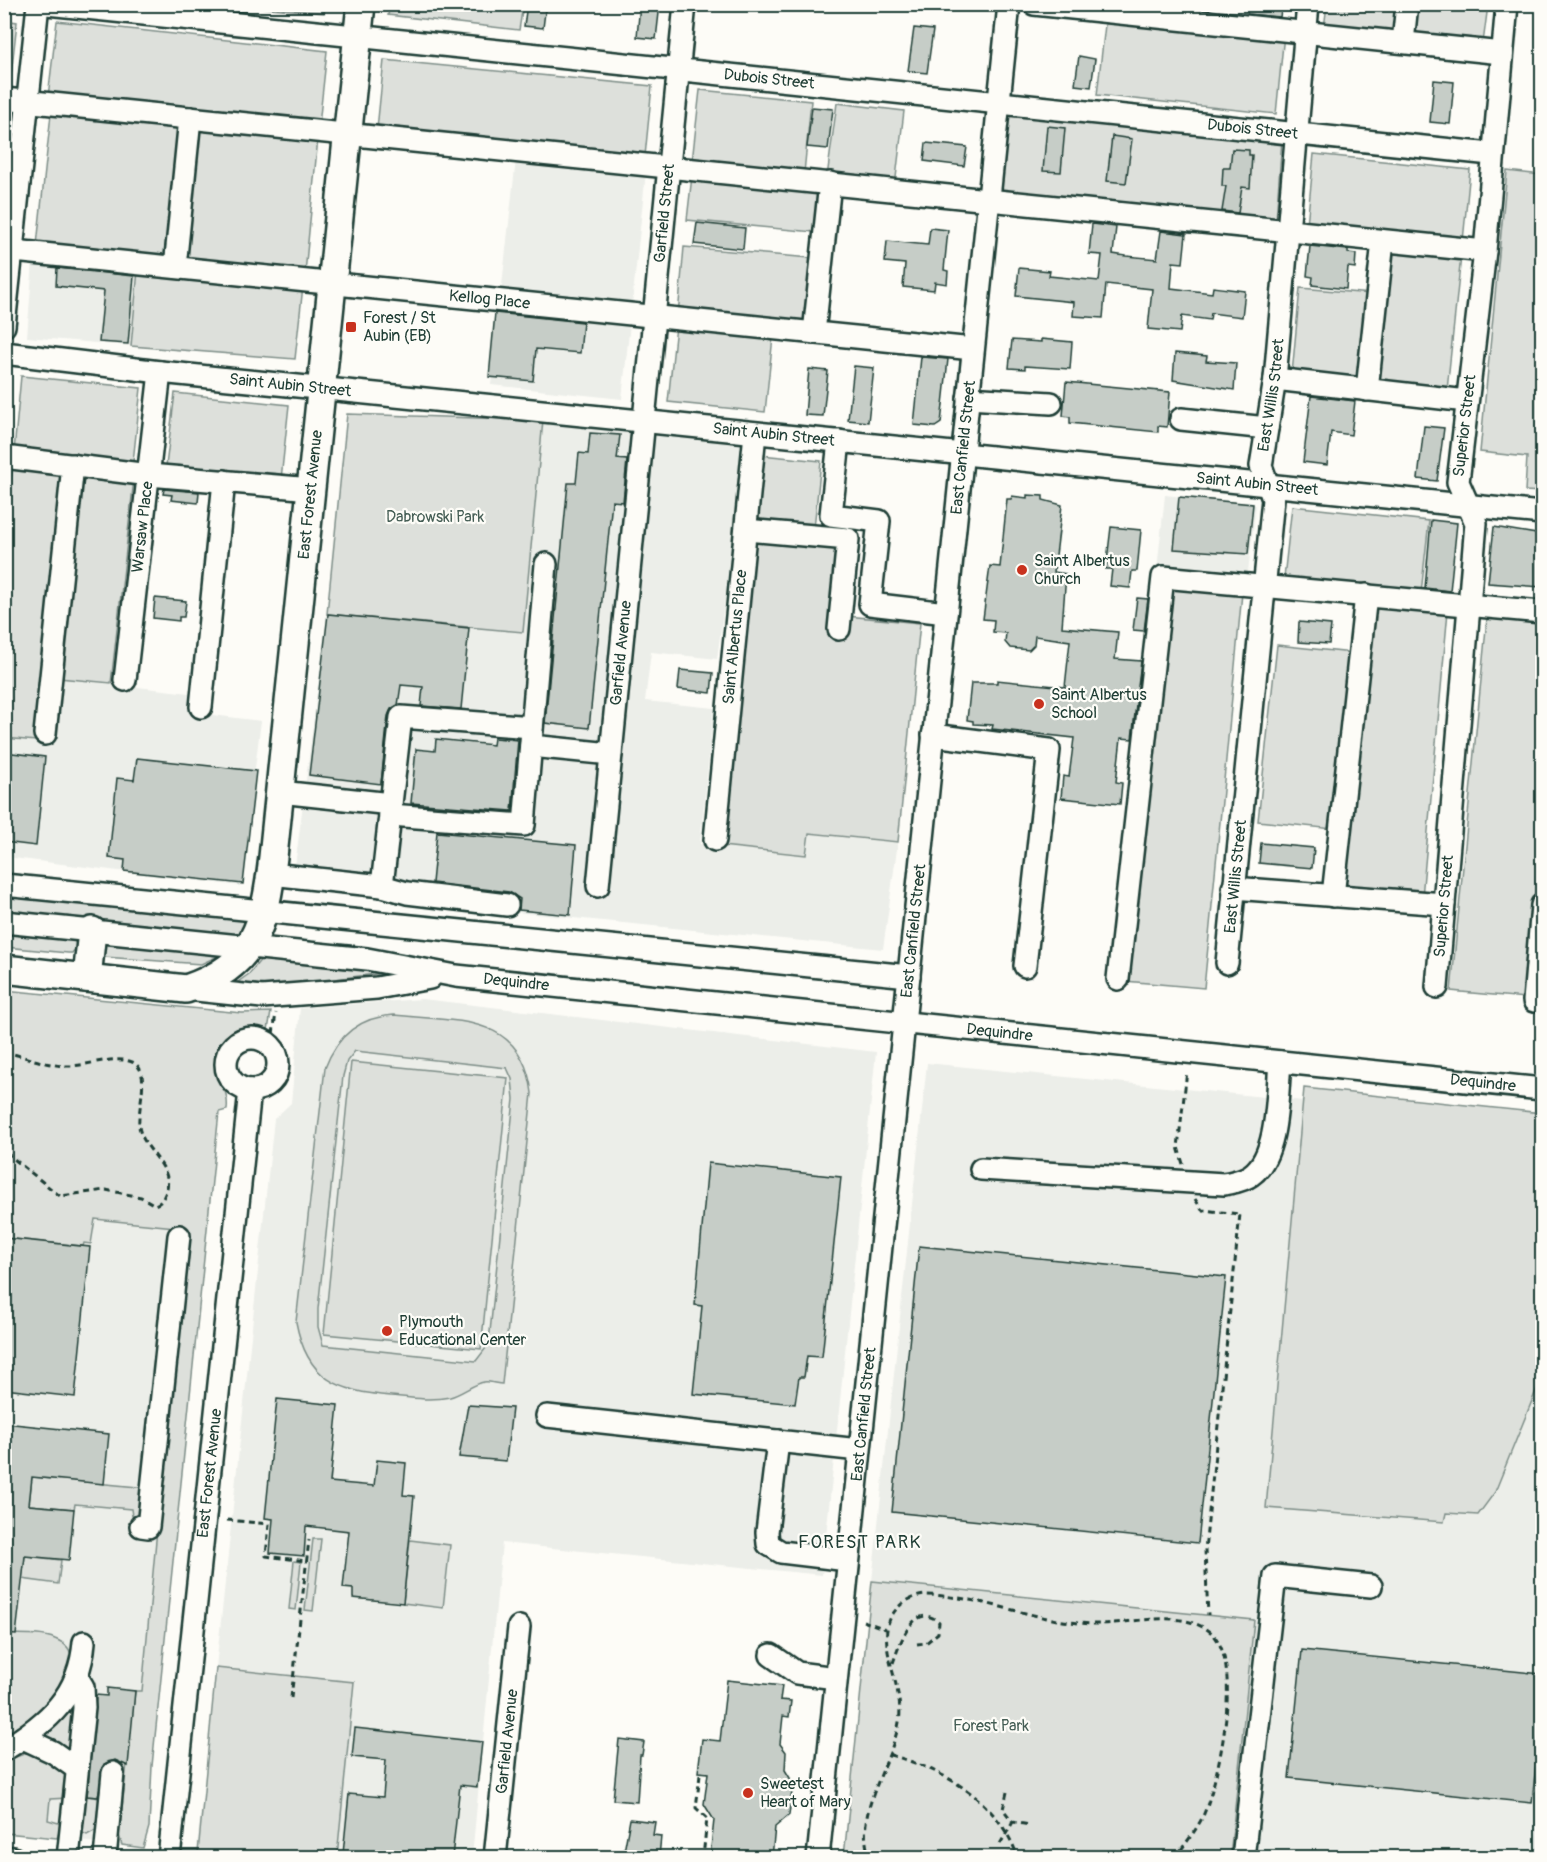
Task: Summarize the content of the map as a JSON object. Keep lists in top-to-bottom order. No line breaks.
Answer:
{"streets":{"main road":["East Forest Avenue","Dequindre"],"street":["Dubois Street","Garfield Street","Kellog Place","Saint Aubin Street","East Willis Street","Superior Street","East Canfield Street","Warsaw Place","Saint Albertus Place","Garfield Avenue"]},"crossings":[["Dubois Street","Garfield Street"],["Dubois Street","East Willis Street"],["Dubois Street","Superior Street"],["Dubois Street","East Canfield Street"],["Dubois Street","East Forest Avenue"],["Garfield Street","Kellog Place"],["Garfield Street","Saint Aubin Street"],["Garfield Street","Garfield Avenue"],["Kellog Place","East Canfield Street"],["Kellog Place","East Forest Avenue"],["Saint Aubin Street","East Willis Street"],["Saint Aubin Street","Superior Street"],["Saint Aubin Street","East Canfield Street"],["Saint Aubin Street","East Forest Avenue"],["Saint Aubin Street","Warsaw Place"],["Saint Aubin Street","Saint Albertus Place"],["Saint Aubin Street","Garfield Avenue"],["East Canfield Street","Dequindre"],["East Forest Avenue","Dequindre"]],"districts":["FOREST PARK"],"parks":["Dabrowski Park","Forest Park"],"places":{"transit":["Forest / St Aubin (EB)"],"other":["Saint Albertus Church","Saint Albertus School","Plymouth Educational Center","Sweetest Heart of Mary"]}}
